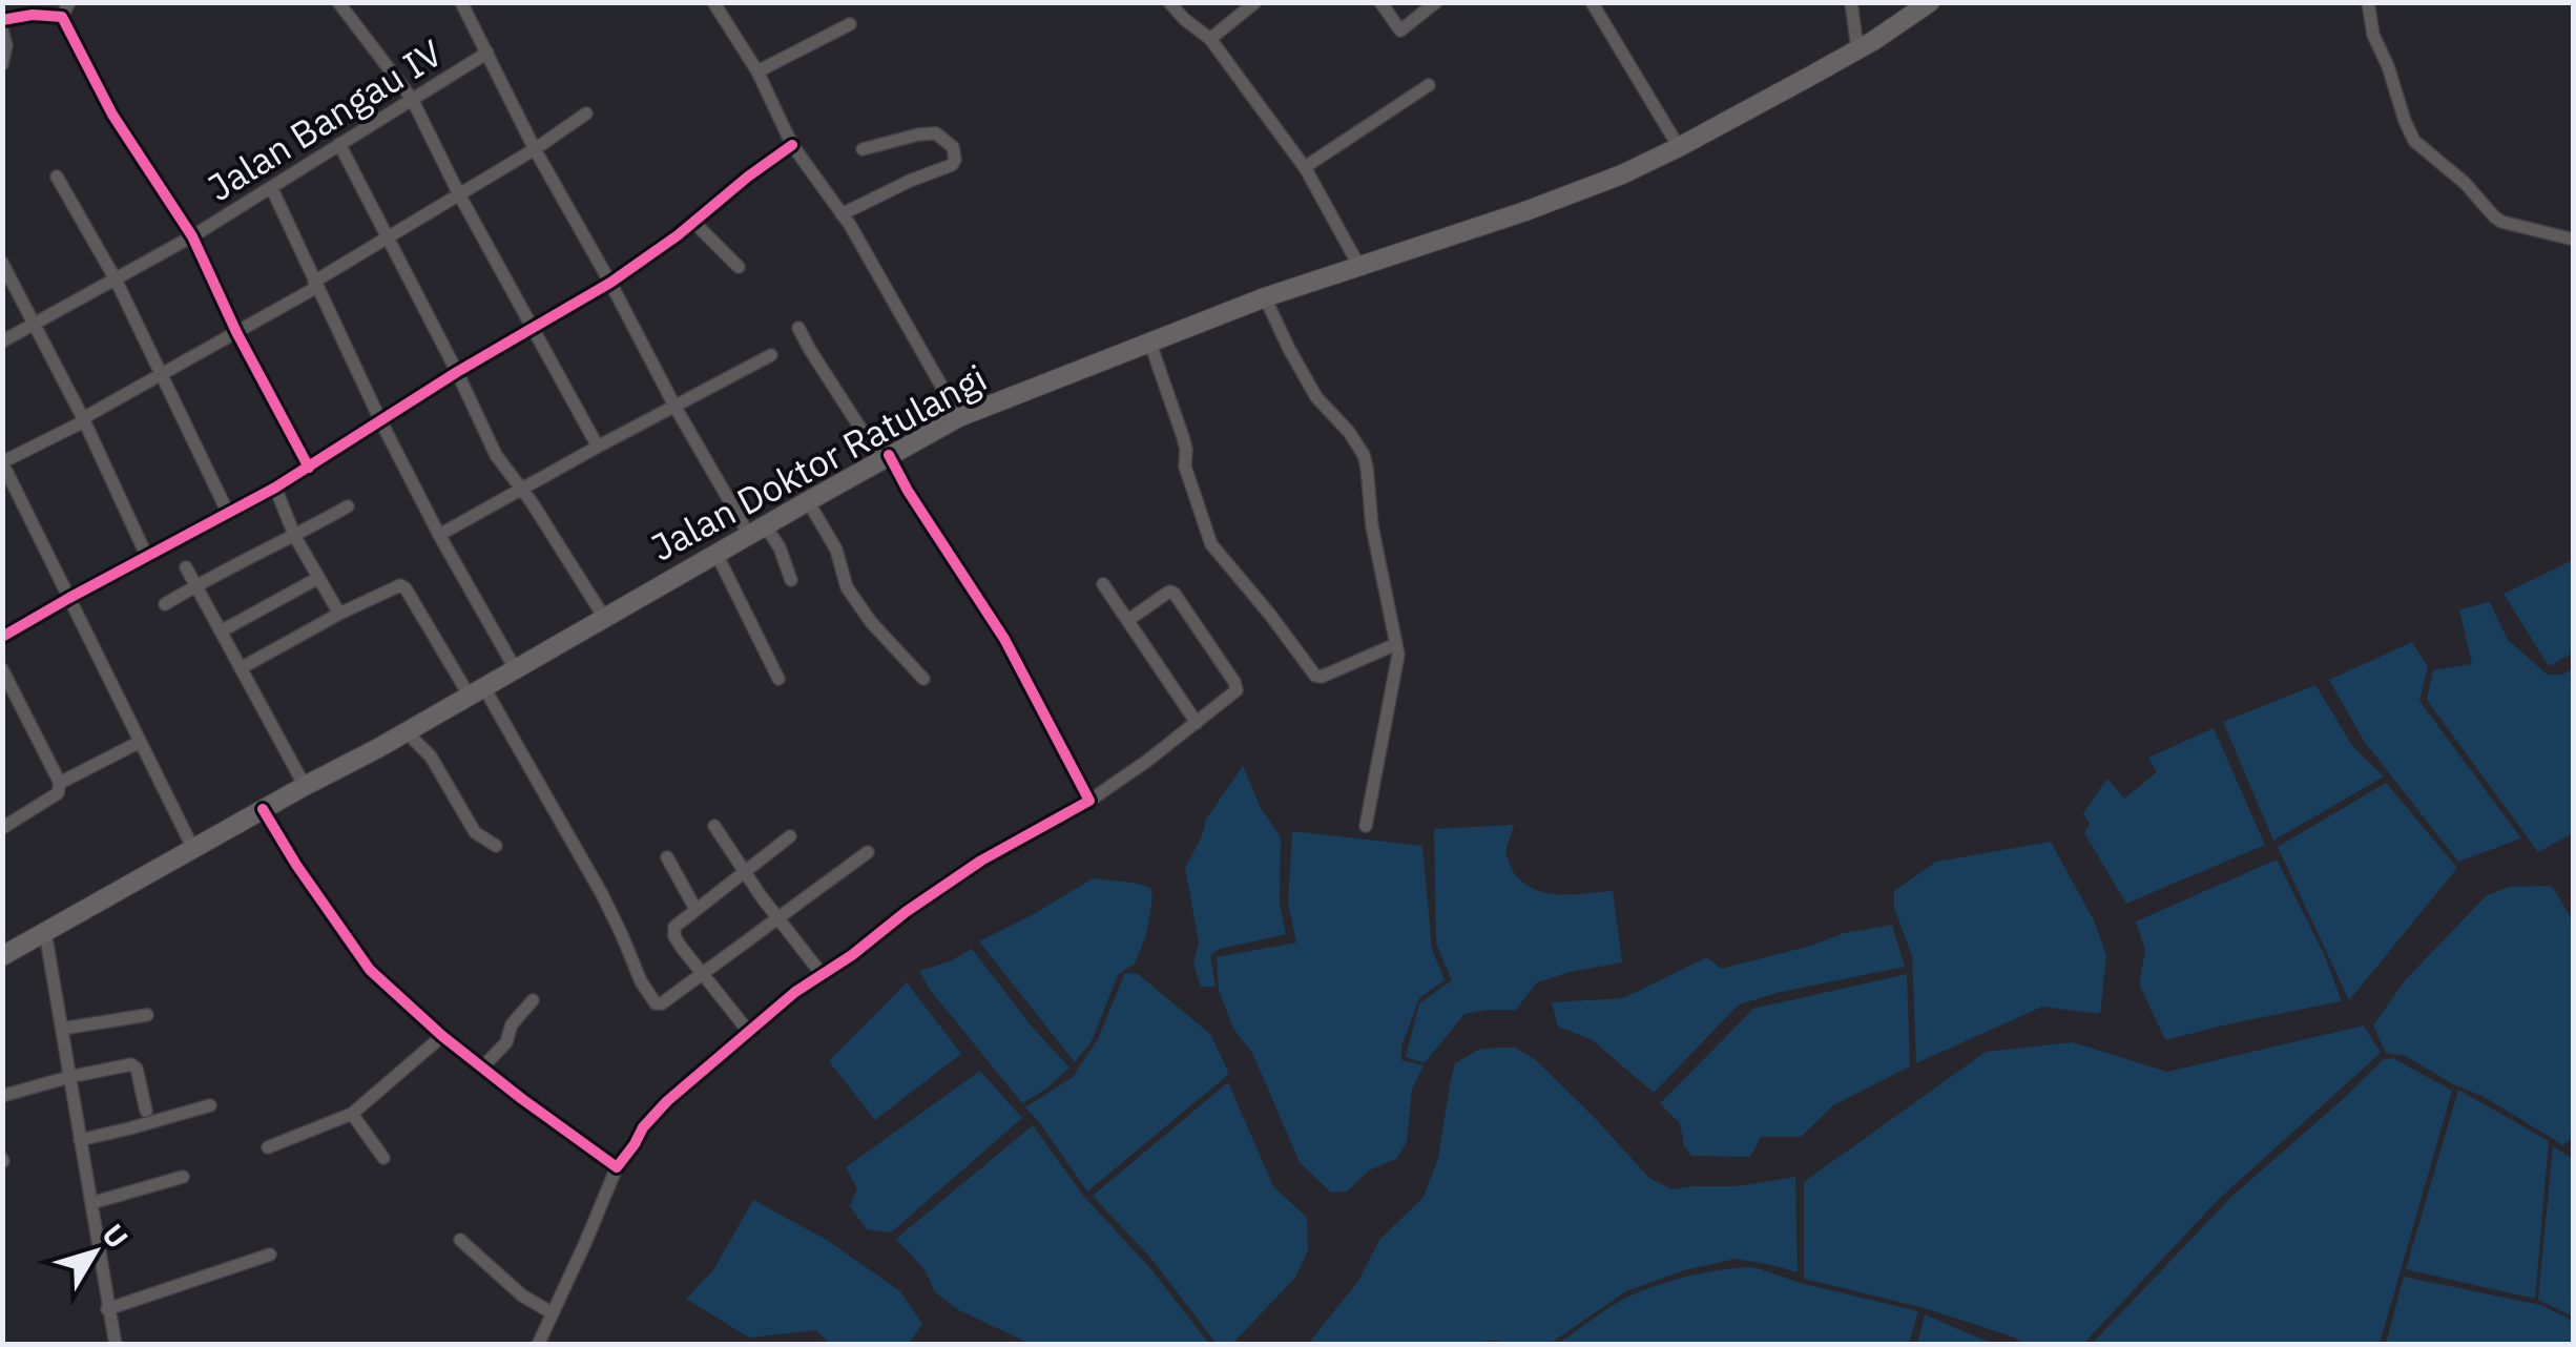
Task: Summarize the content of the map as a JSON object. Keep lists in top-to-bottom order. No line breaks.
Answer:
{"streets":{"highway":["Jalan Doktor Ratulangi"],"street":["Jalan Bangau IV"]},"north":"top right"}
